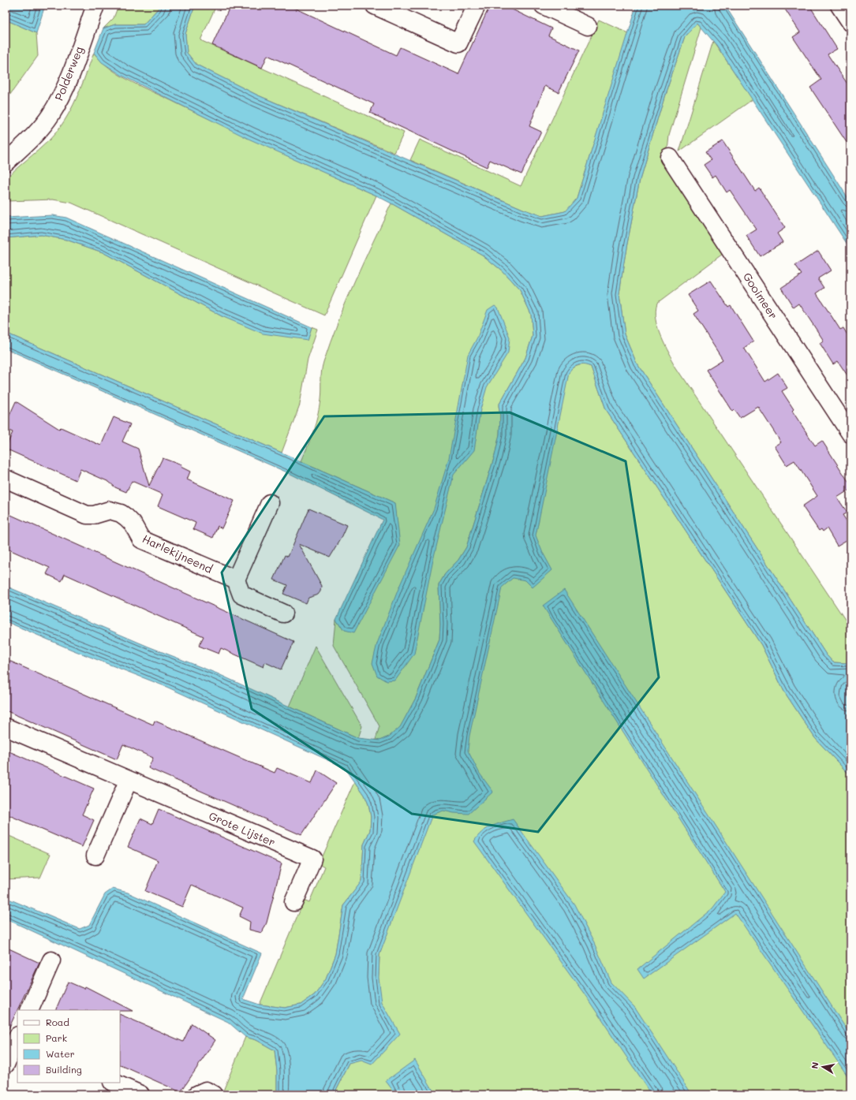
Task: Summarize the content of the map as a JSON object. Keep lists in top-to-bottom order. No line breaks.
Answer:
{"streets":{"street":["Polderweg","Gooimeer","Harlekijneend","Grote Lijster"]},"legend":["Road","Park","Water","Building"],"north":"left"}
